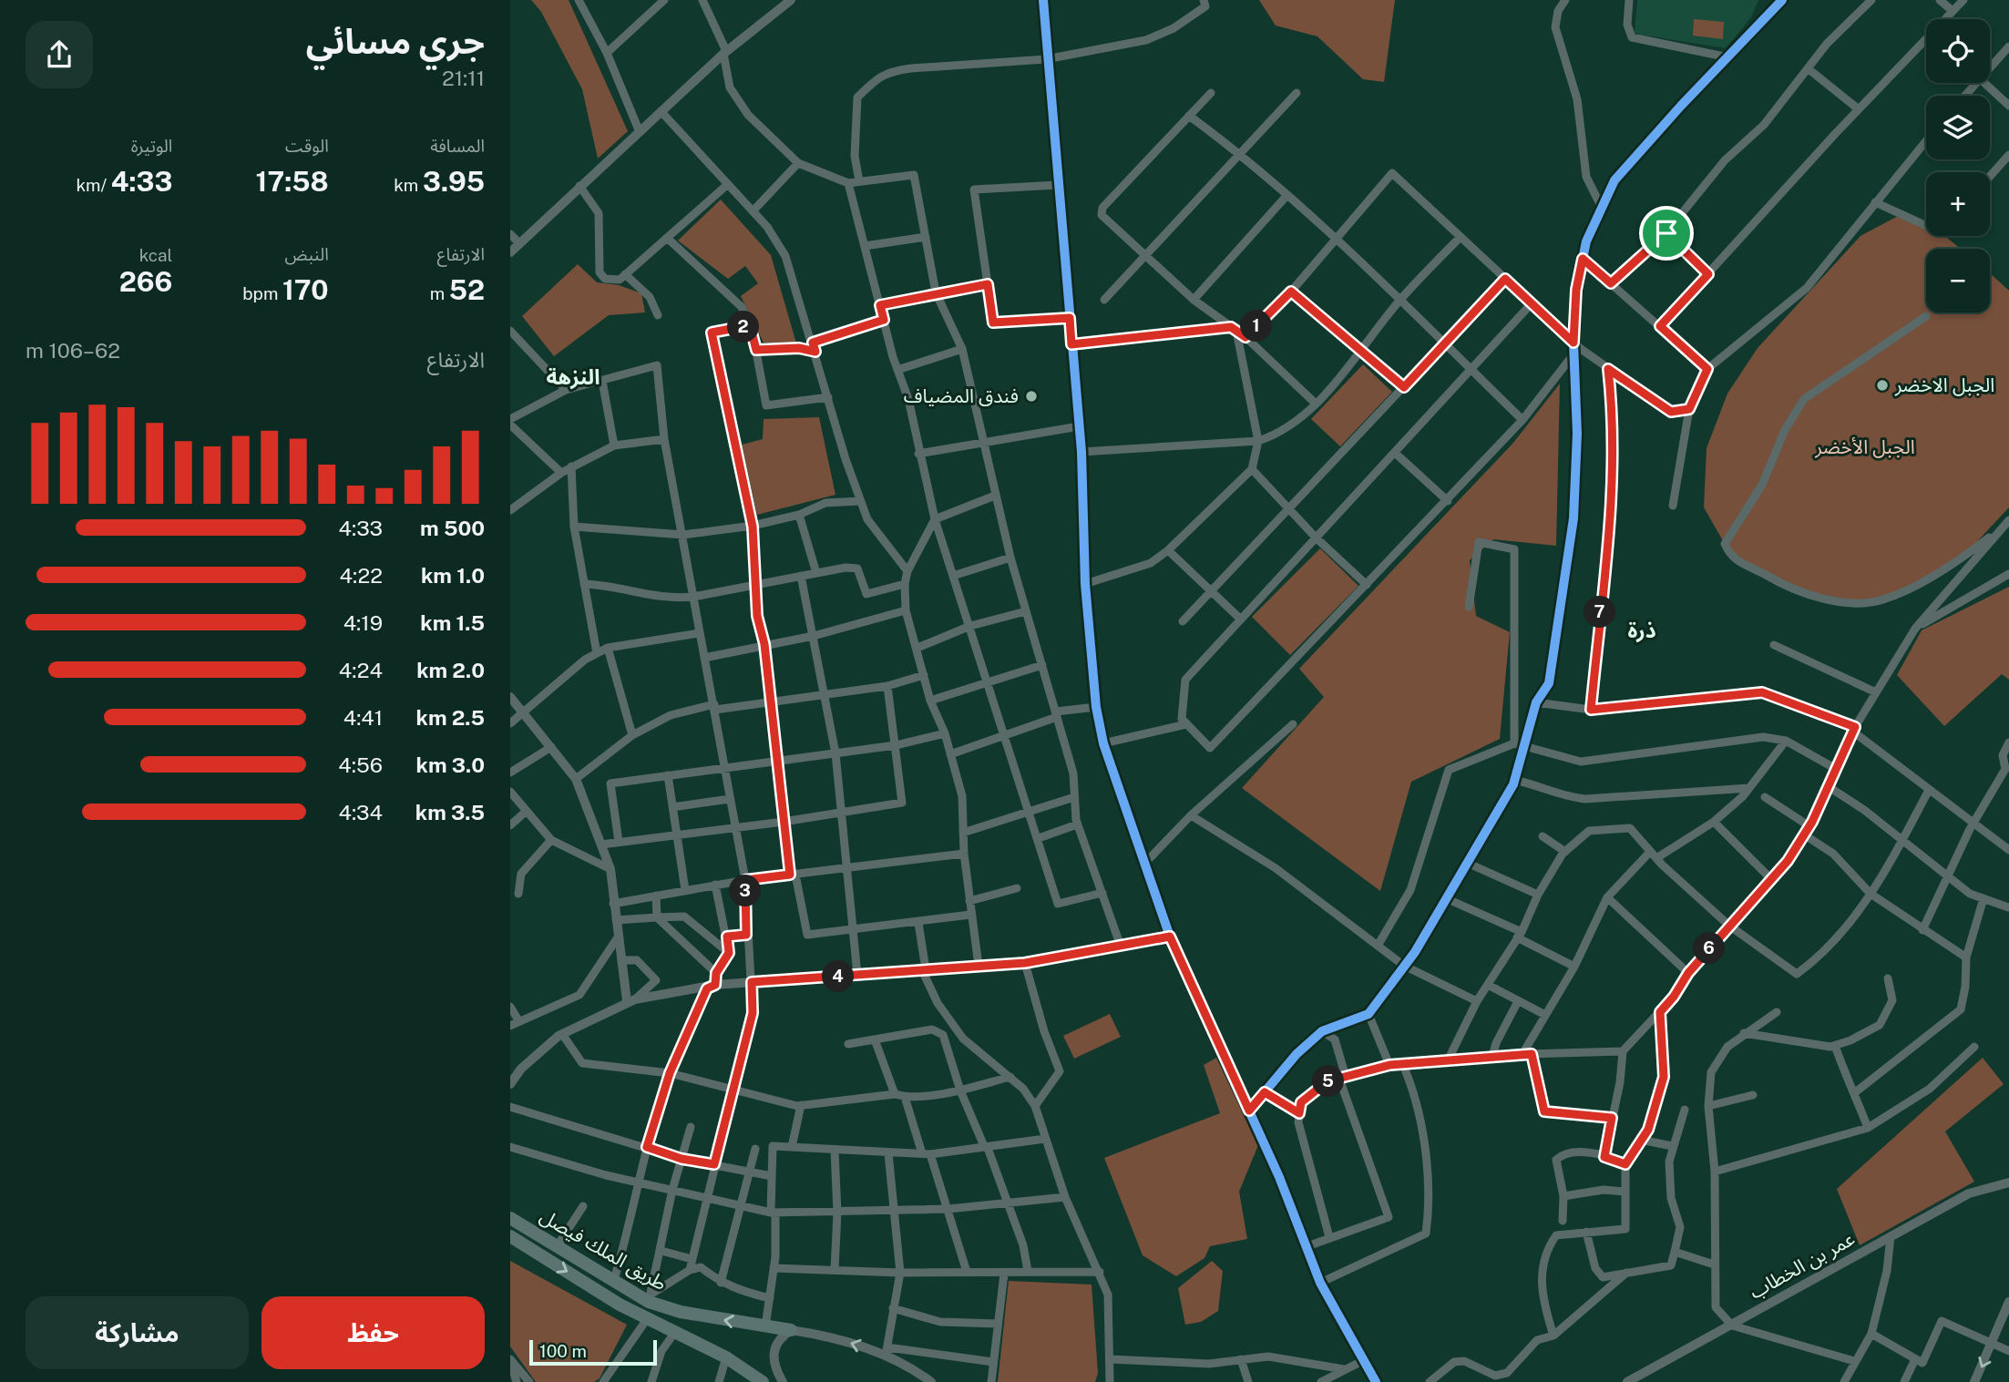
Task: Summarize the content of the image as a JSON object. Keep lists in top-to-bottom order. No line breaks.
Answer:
{"streets":{"main road":["طريق الملك فيصل"],"street":["عمر بن الخطاب"]},"districts":["النزهة","ذرة"],"parks":["الجبل الأخضر"],"places":["الجبل الاخضر","فندق المضياف"],"scale_bar":"100 m","page":{"heading":["جري مسائي","21:11"],"map_buttons":["+","−"],"stats":[["المسافة","3.95 km"],["الوقت","17:58"],["الوتيرة","4:33 /km"],["الارتفاع","52 m"],["النبض","170 bpm"],["kcal","266"]],"pins":["1","2","7","3","6","4","5"],"chart":["الارتفاع","62–106 m"],"list":[{"name":"500 m","note":"4:33"},{"name":"1.0 km","note":"4:22"},{"name":"1.5 km","note":"4:19"},{"name":"2.0 km","note":"4:24"},{"name":"2.5 km","note":"4:41"},{"name":"3.0 km","note":"4:56"},{"name":"3.5 km","note":"4:34"}],"buttons":["حفظ","مشاركة"],"scale":"100 m"}}
